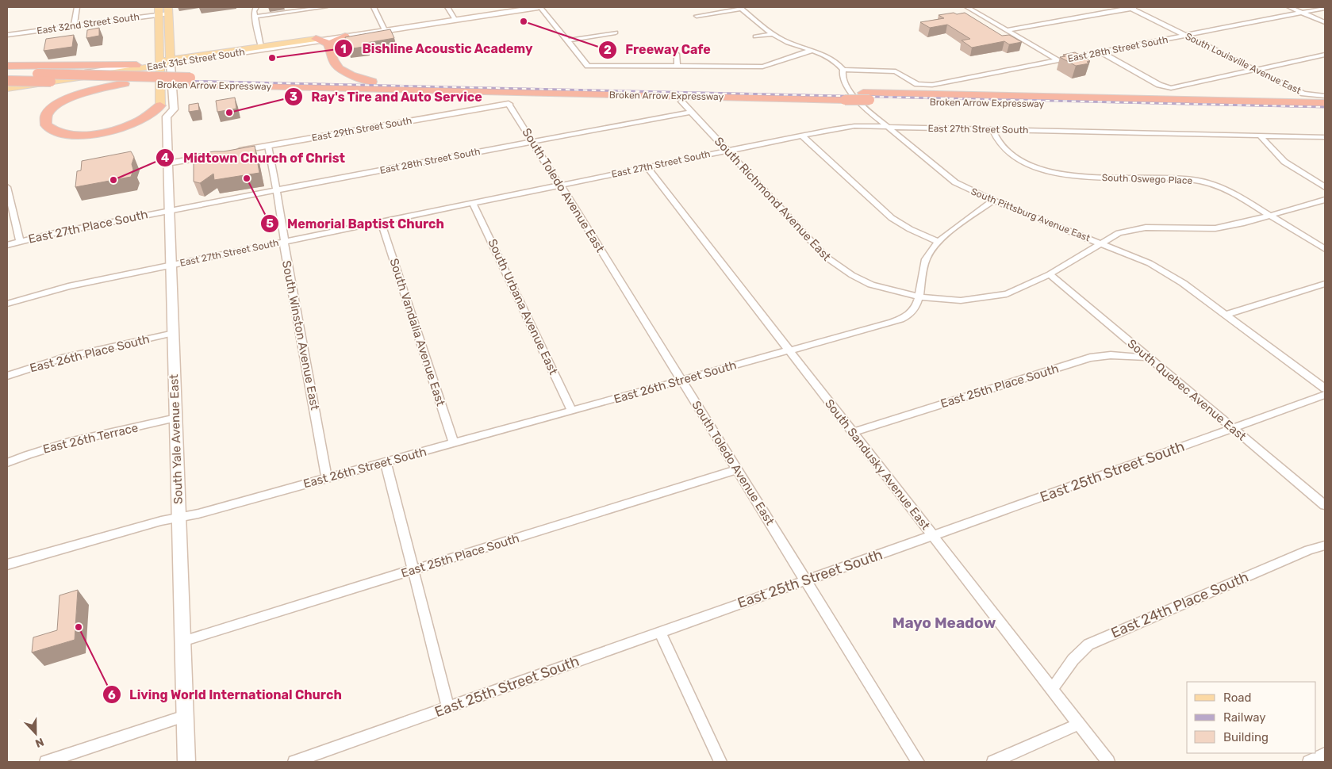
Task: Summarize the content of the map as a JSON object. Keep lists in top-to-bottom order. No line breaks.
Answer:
{"streets":{"highway":["Broken Arrow Expressway"],"main road":["East 31st Street South","East 29th Street South","South Yale Avenue East"],"street":["East 32nd Street South","East 28th Street South","South Louisville Avenue East","East 27th Street South","South Oswego Place","South Toledo Avenue East","South Richmond Avenue East","South Pittsburg Avenue East","East 27th Place South","South Urbana Avenue East","South Vandalia Avenue East","South Winston Avenue East","East 26th Place South","East 26th Street South","East 25th Place South","South Quebec Avenue East","East 26th Terrace","South Sandusky Avenue East","East 25th Street South","East 24th Place South"]},"crossings":[["East 32nd Street South","South Yale Avenue East"],["East 28th Street South","South Louisville Avenue East"],["East 28th Street South","South Toledo Avenue East"],["East 28th Street South","South Richmond Avenue East"],["East 28th Street South","South Pittsburg Avenue East"],["East 28th Street South","East 27th Place South"],["East 28th Street South","South Winston Avenue East"],["East 28th Street South","South Yale Avenue East"],["East 31st Street South","South Yale Avenue East"],["East 29th Street South","South Toledo Avenue East"],["East 29th Street South","South Winston Avenue East"],["East 27th Street South","South Oswego Place"],["East 27th Street South","South Toledo Avenue East"],["East 27th Street South","South Richmond Avenue East"],["East 27th Street South","South Pittsburg Avenue East"],["East 27th Street South","South Urbana Avenue East"],["East 27th Street South","South Vandalia Avenue East"],["East 27th Street South","South Winston Avenue East"],["East 27th Street South","South Yale Avenue East"],["East 27th Street South","South Sandusky Avenue East"],["South Toledo Avenue East","East 26th Street South"],["South Toledo Avenue East","East 25th Place South"],["South Toledo Avenue East","East 25th Street South"],["South Richmond Avenue East","East 26th Street South"],["East 27th Place South","South Yale Avenue East"],["South Urbana Avenue East","East 26th Street South"],["South Vandalia Avenue East","East 26th Street South"],["South Winston Avenue East","East 26th Street South"],["East 26th Place South","South Yale Avenue East"],["East 26th Street South","South Yale Avenue East"],["East 26th Street South","South Sandusky Avenue East"],["East 25th Place South","South Quebec Avenue East"],["East 25th Place South","South Yale Avenue East"],["East 25th Place South","South Sandusky Avenue East"],["South Quebec Avenue East","East 25th Street South"],["East 26th Terrace","South Yale Avenue East"],["South Sandusky Avenue East","East 25th Street South"],["South Sandusky Avenue East","East 24th Place South"]],"districts":["Mayo Meadow"],"places":["Freeway Cafe","Bishline Acoustic Academy","Ray's Tire and Auto Service","Memorial Baptist Church","Midtown Church of Christ","Living World International Church"],"legend":["Road","Railway","Building"],"north":"bottom"}
